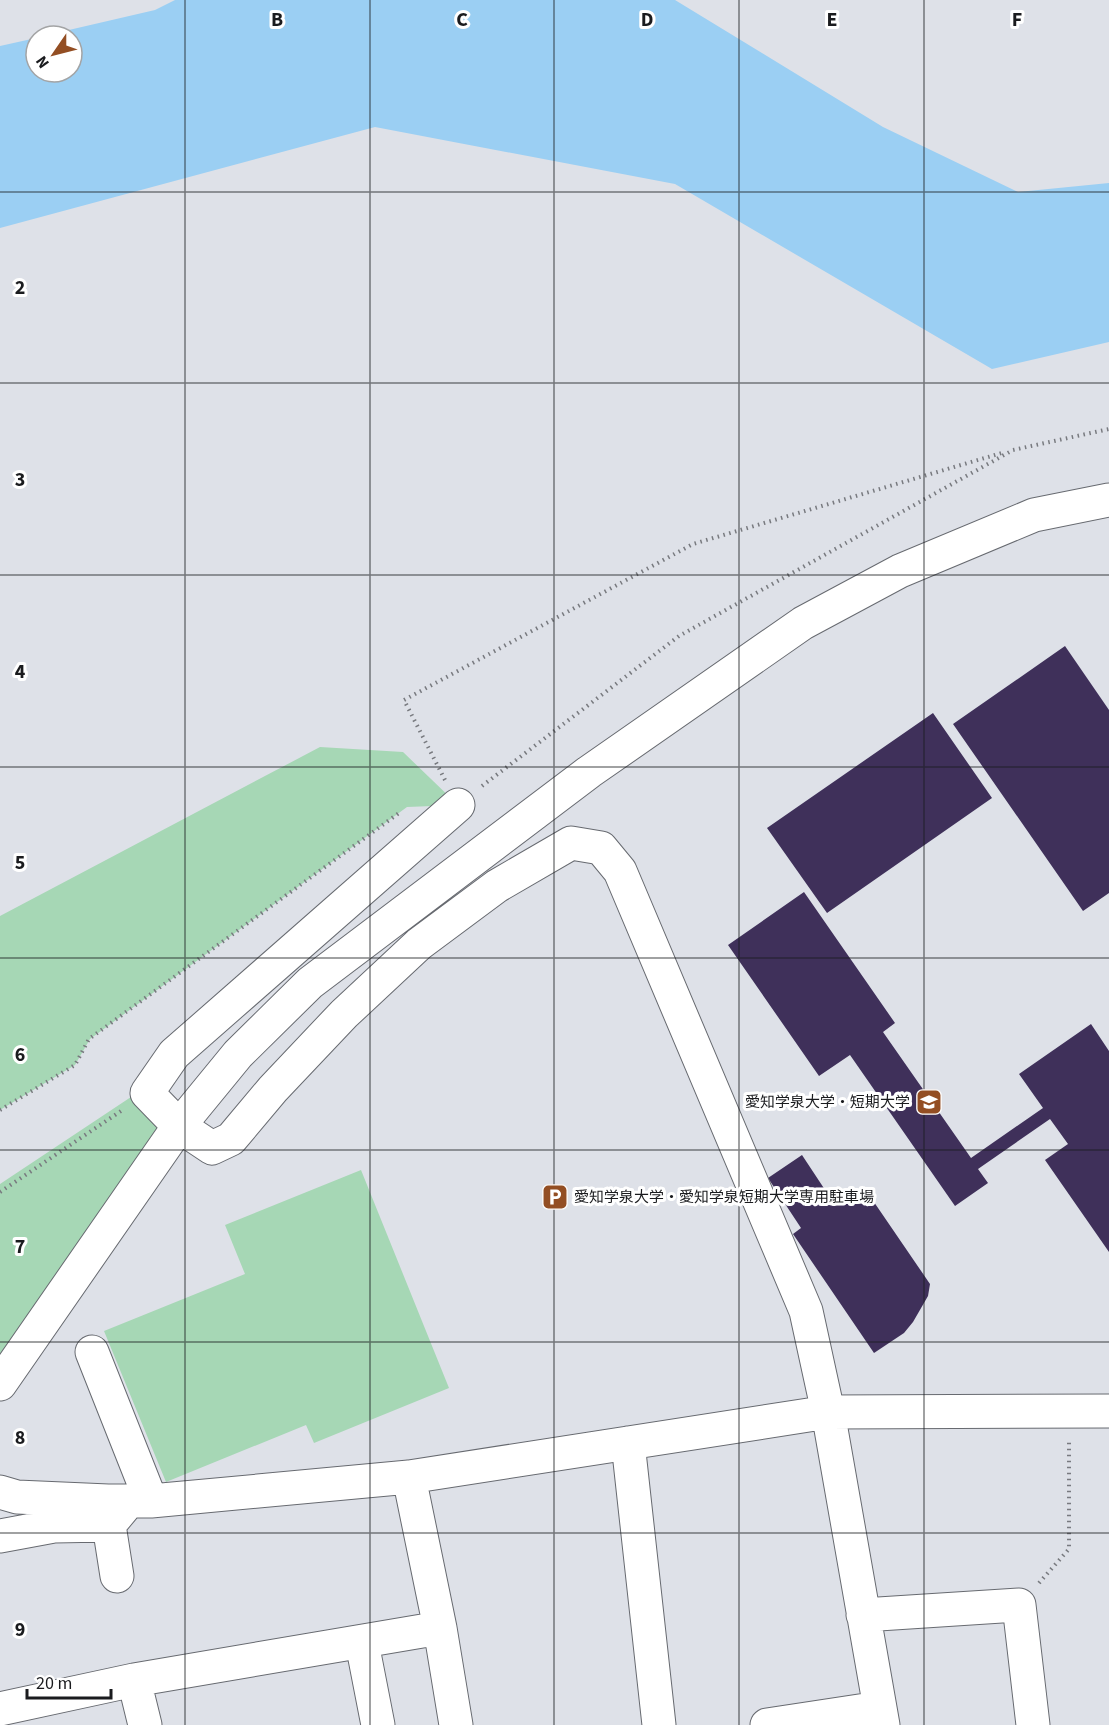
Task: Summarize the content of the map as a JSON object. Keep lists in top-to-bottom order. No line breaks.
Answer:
{"places":{"school or university":["愛知学泉大学・短期大学"],"parking":["愛知学泉大学・愛知学泉短期大学専用駐車場"]},"scale_bar":"20 m","north":"bottom left","grid":{"columns":["B","C","D","E","F"],"rows":["2","3","4","5","6","7","8","9"]}}
